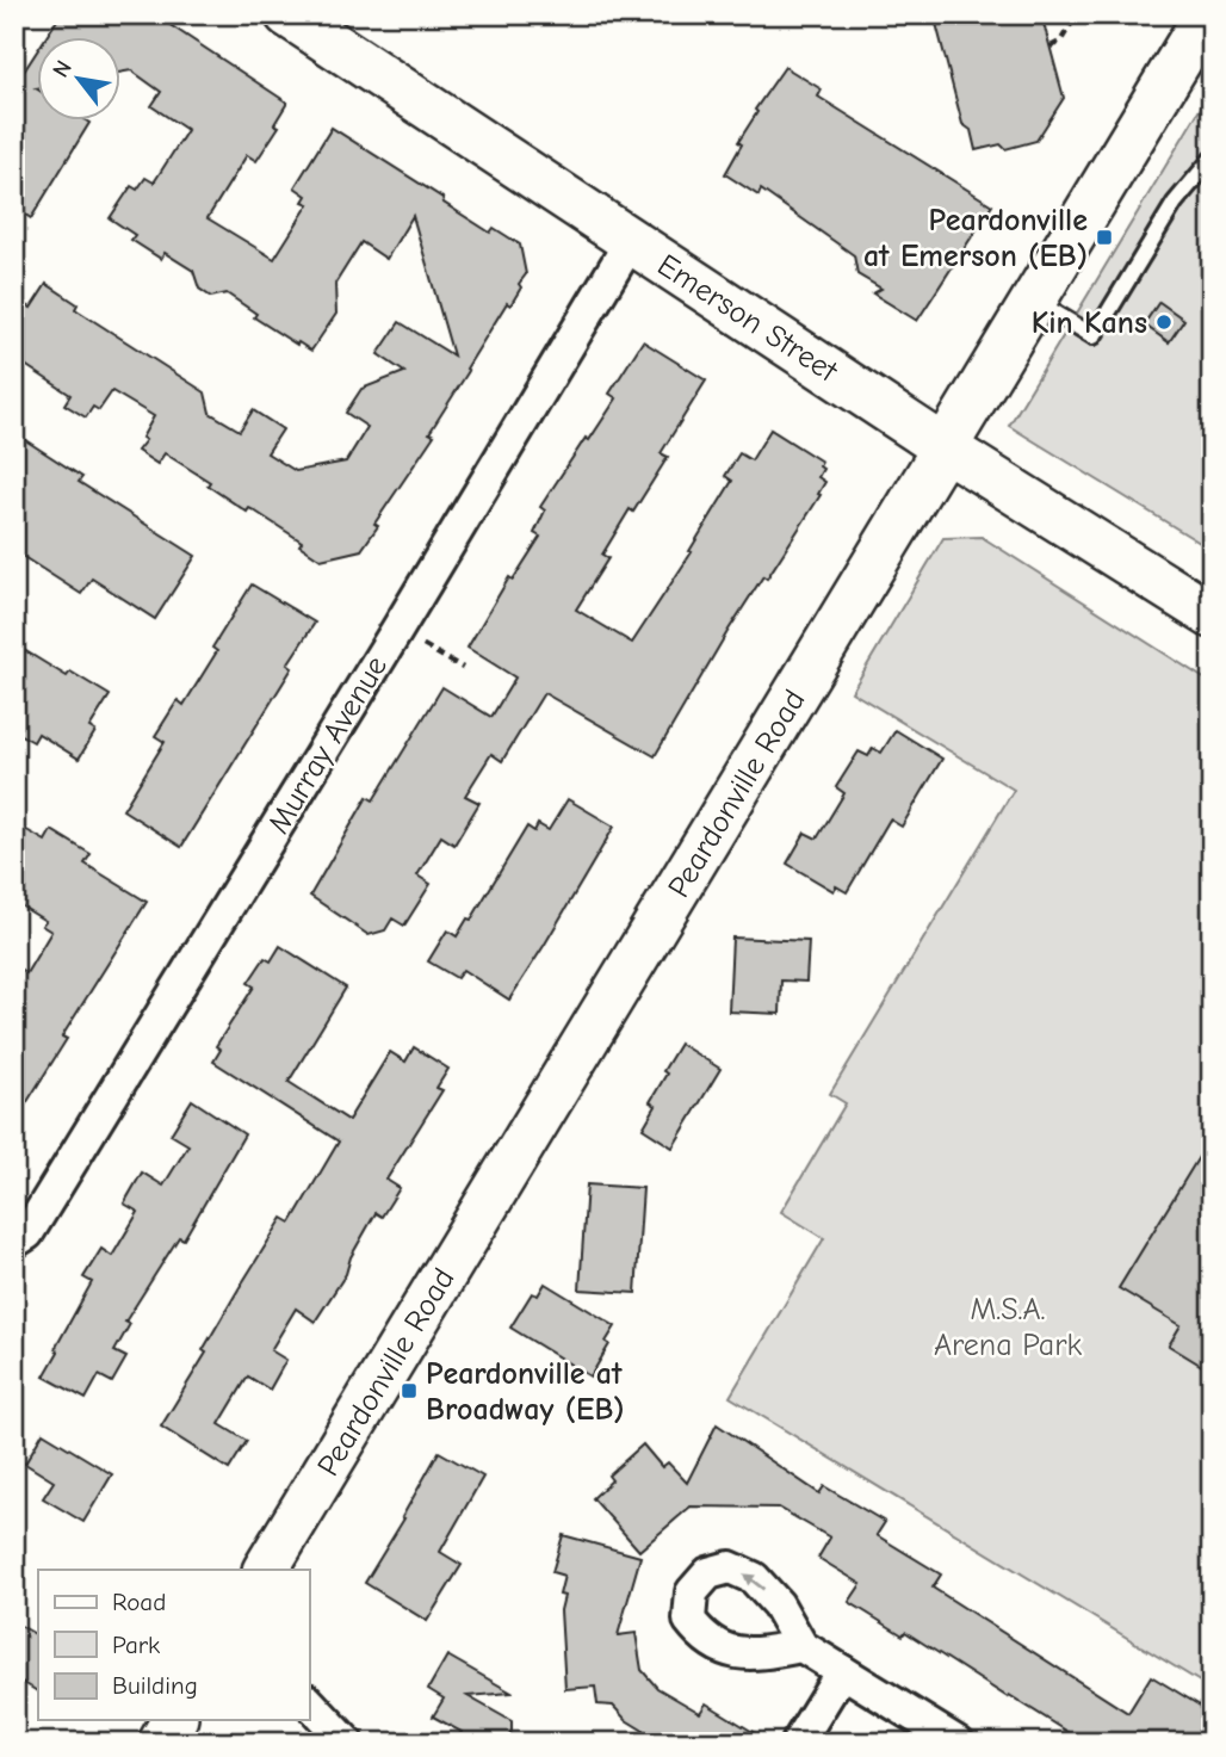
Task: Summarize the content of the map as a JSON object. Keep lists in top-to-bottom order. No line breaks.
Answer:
{"streets":{"main road":["Emerson Street","Peardonville Road"],"street":["Murray Avenue"]},"crossings":[["Emerson Street","Murray Avenue"],["Emerson Street","Peardonville Road"]],"parks":["M.S.A. Arena Park"],"places":{"transit":["Peardonville at Emerson (EB)","Peardonville at Broadway (EB)"],"other":["Kin Kans"]},"legend":["Road","Park","Building"],"north":"top left"}
